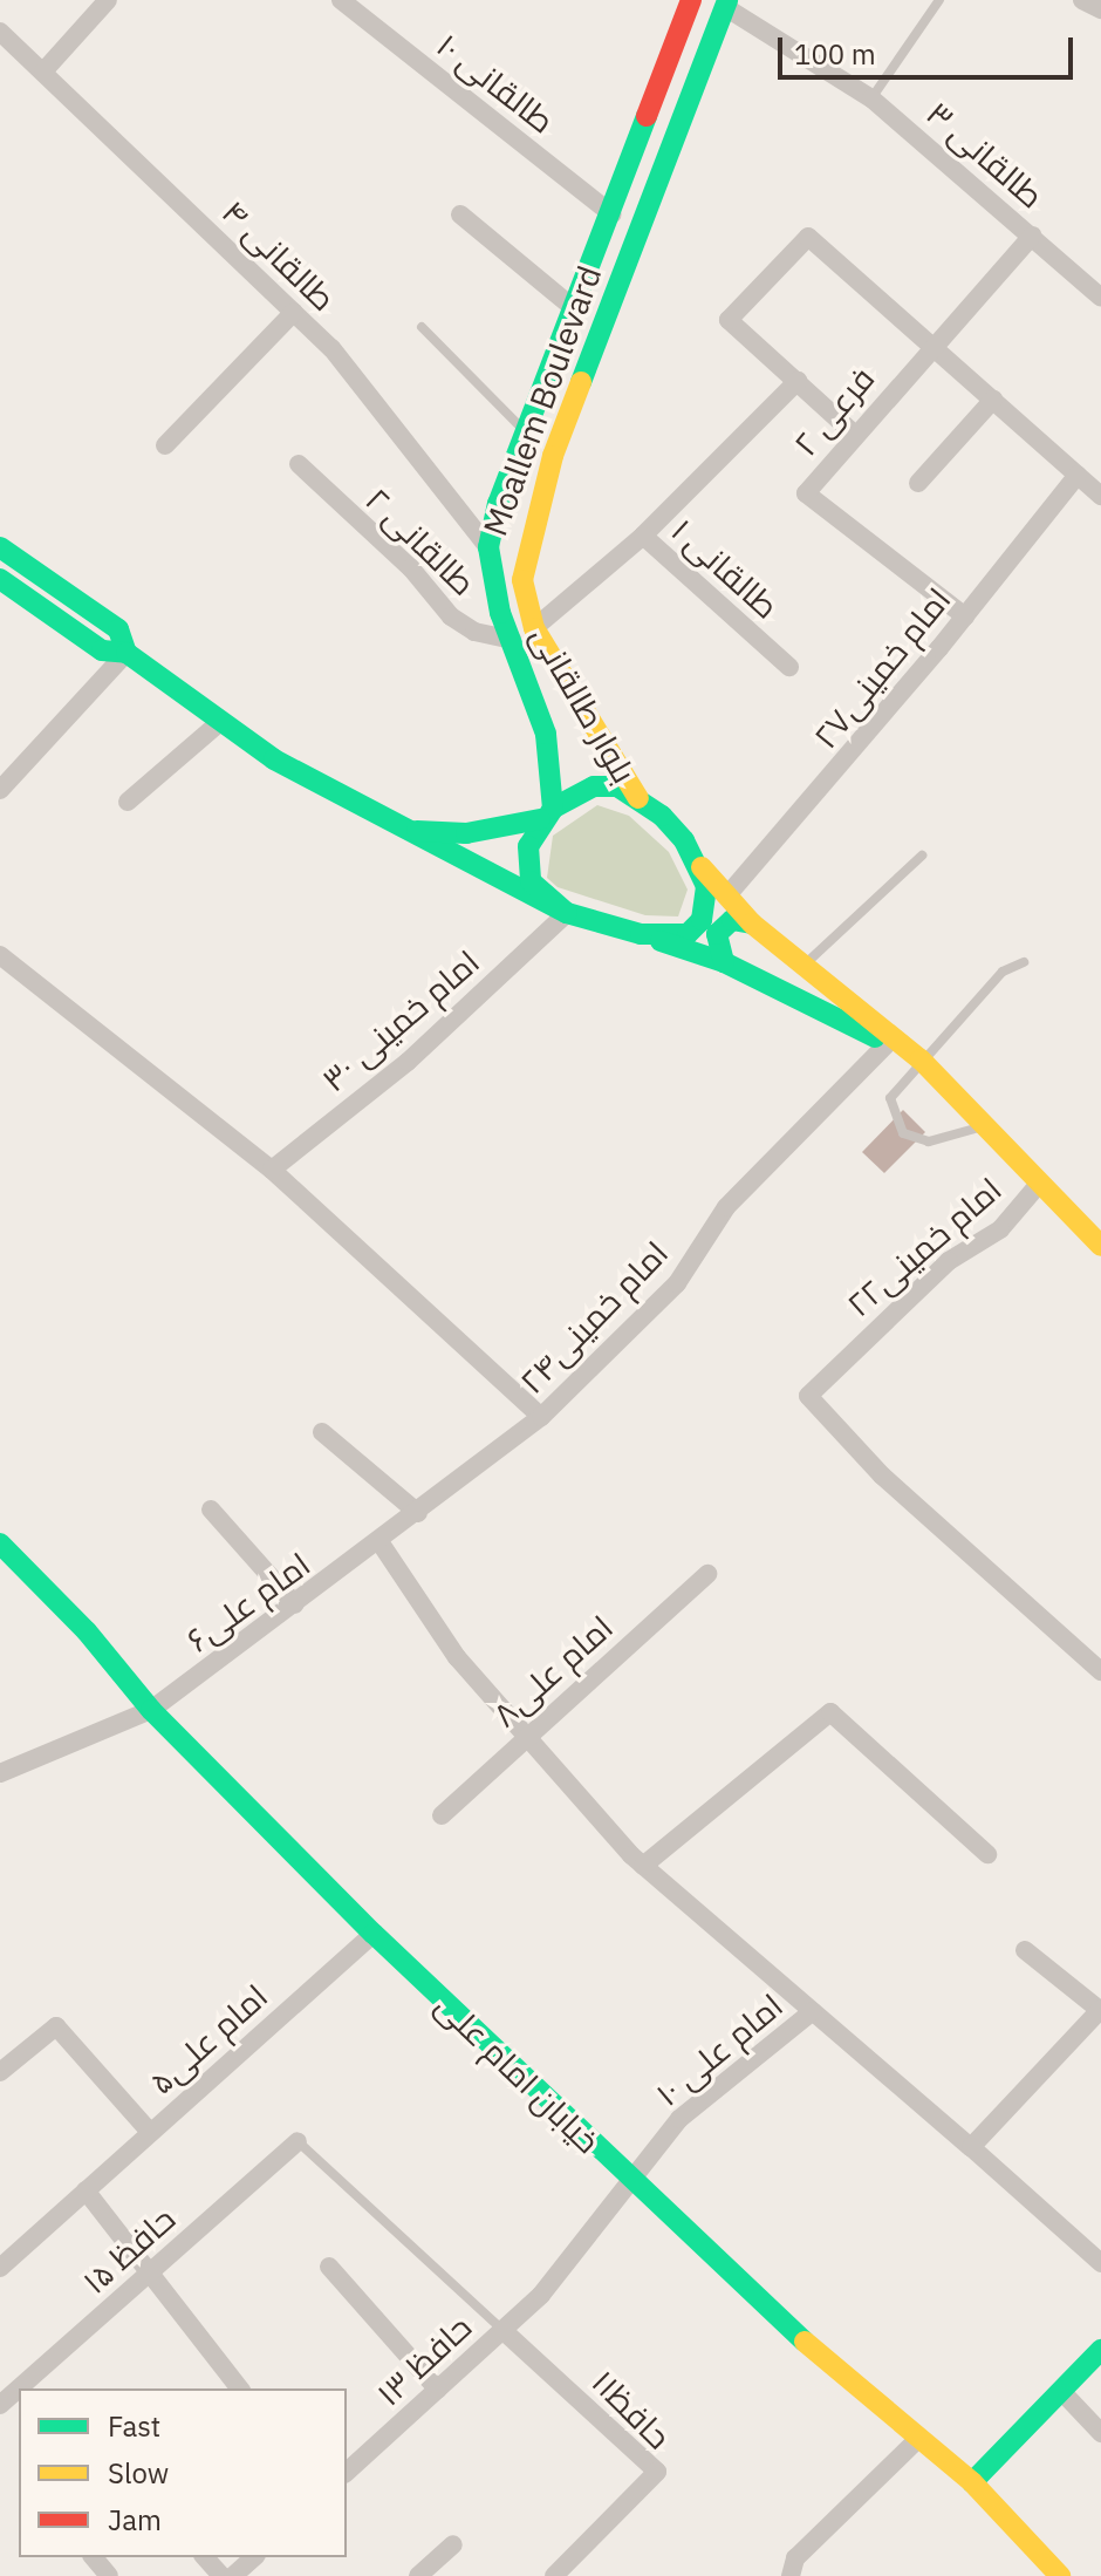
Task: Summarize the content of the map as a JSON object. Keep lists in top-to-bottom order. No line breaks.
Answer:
{"streets":{"main road":["Moallem Boulevard","بلوار طالقانی","خیابان امام علی"],"street":["طالقانی ۱۰","طالقانی ۳","طالقانی ۴","فرعی ۲","طالقانی ۲","طالقانی ۱","امام خمینی۲۷","امام خمینی ۳۰","امام خمینی۲۲","امام خمینی۲۴","امام علی۶","امام علی۸","امام علی۵","امام علی ۱۰","حافظ ۱۵","حافظ ۱۳","حافظ۱۱"]},"crossings":[["طالقانی ۱۰","Moallem Boulevard"],["طالقانی ۳","Moallem Boulevard"],["طالقانی ۳","فرعی ۲"],["طالقانی ۴","Moallem Boulevard"],["Moallem Boulevard","طالقانی ۲"],["Moallem Boulevard","طالقانی ۱"],["Moallem Boulevard","بلوار طالقانی"],["Moallem Boulevard","امام خمینی ۳۰"],["فرعی ۲","امام خمینی۲۷"],["طالقانی ۱","بلوار طالقانی"],["بلوار طالقانی","امام خمینی ۳۰"],["امام خمینی۲۴","امام علی۶"],["امام علی۶","خیابان امام علی"],["امام علی۵","خیابان امام علی"],["امام علی ۱۰","خیابان امام علی"],["امام علی ۱۰","حافظ ۱۳"],["امام علی ۱۰","حافظ۱۱"],["حافظ ۱۳","حافظ۱۱"]],"legend":["Fast","Slow","Jam"],"scale_bar":"100 m"}
